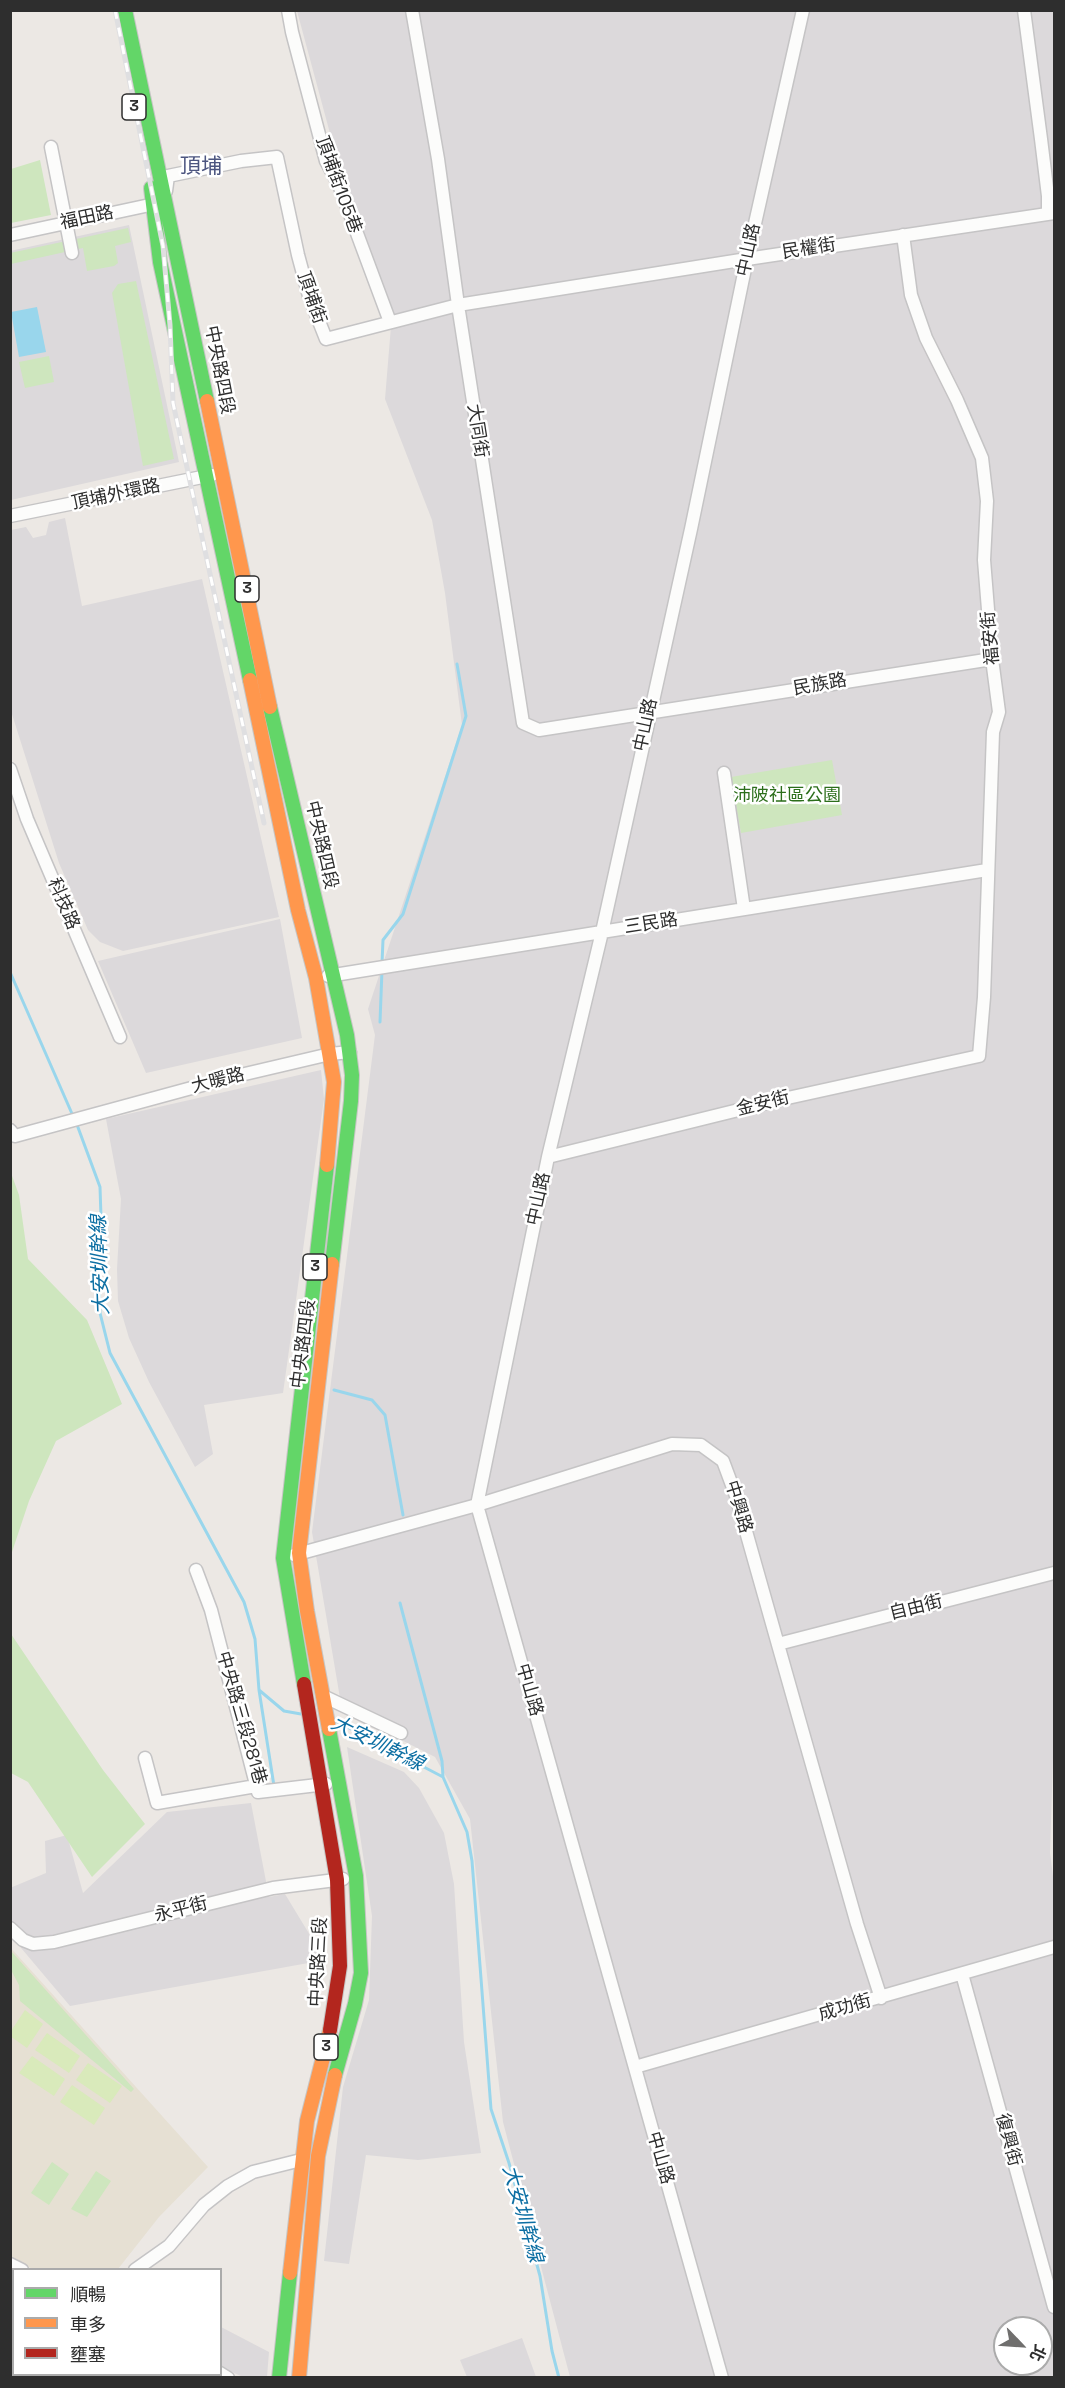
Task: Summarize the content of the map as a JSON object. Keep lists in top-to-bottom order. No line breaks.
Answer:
{"streets":{"main road":["3","中央路四段","中央路三段"],"street":["頂埔街105巷","福田路","民權街","中山路","頂埔街","大同街","頂埔外環路","福安街","民族路","科技路","三民路","大暖路","金安街","中興路","自由街","中央路三段281巷","永平街","成功街","復興街"]},"crossings":[["頂埔街105巷","頂埔街"],["福田路","頂埔街"],["福田路","中央路四段"],["民權街","中山路"],["民權街","頂埔街"],["民權街","大同街"],["民權街","福安街"],["中山路","大同街"],["中山路","民族路"],["中山路","三民路"],["中山路","金安街"],["中山路","中興路"],["中山路","成功街"],["頂埔街","中央路四段"],["頂埔街","大同街"],["中央路四段","頂埔外環路"],["中央路四段","三民路"],["中央路四段","大暖路"],["中央路四段","中興路"],["中央路四段","中央路三段"],["大同街","民族路"],["福安街","民族路"],["福安街","三民路"],["福安街","金安街"],["中興路","自由街"],["中興路","成功街"],["中央路三段281巷","中央路三段"],["永平街","中央路三段"],["成功街","復興街"]],"districts":["頂埔"],"water":["大安圳幹線"],"parks":["沛陂社區公園"],"legend":["順暢","車多","壅塞"],"north":"bottom right"}
